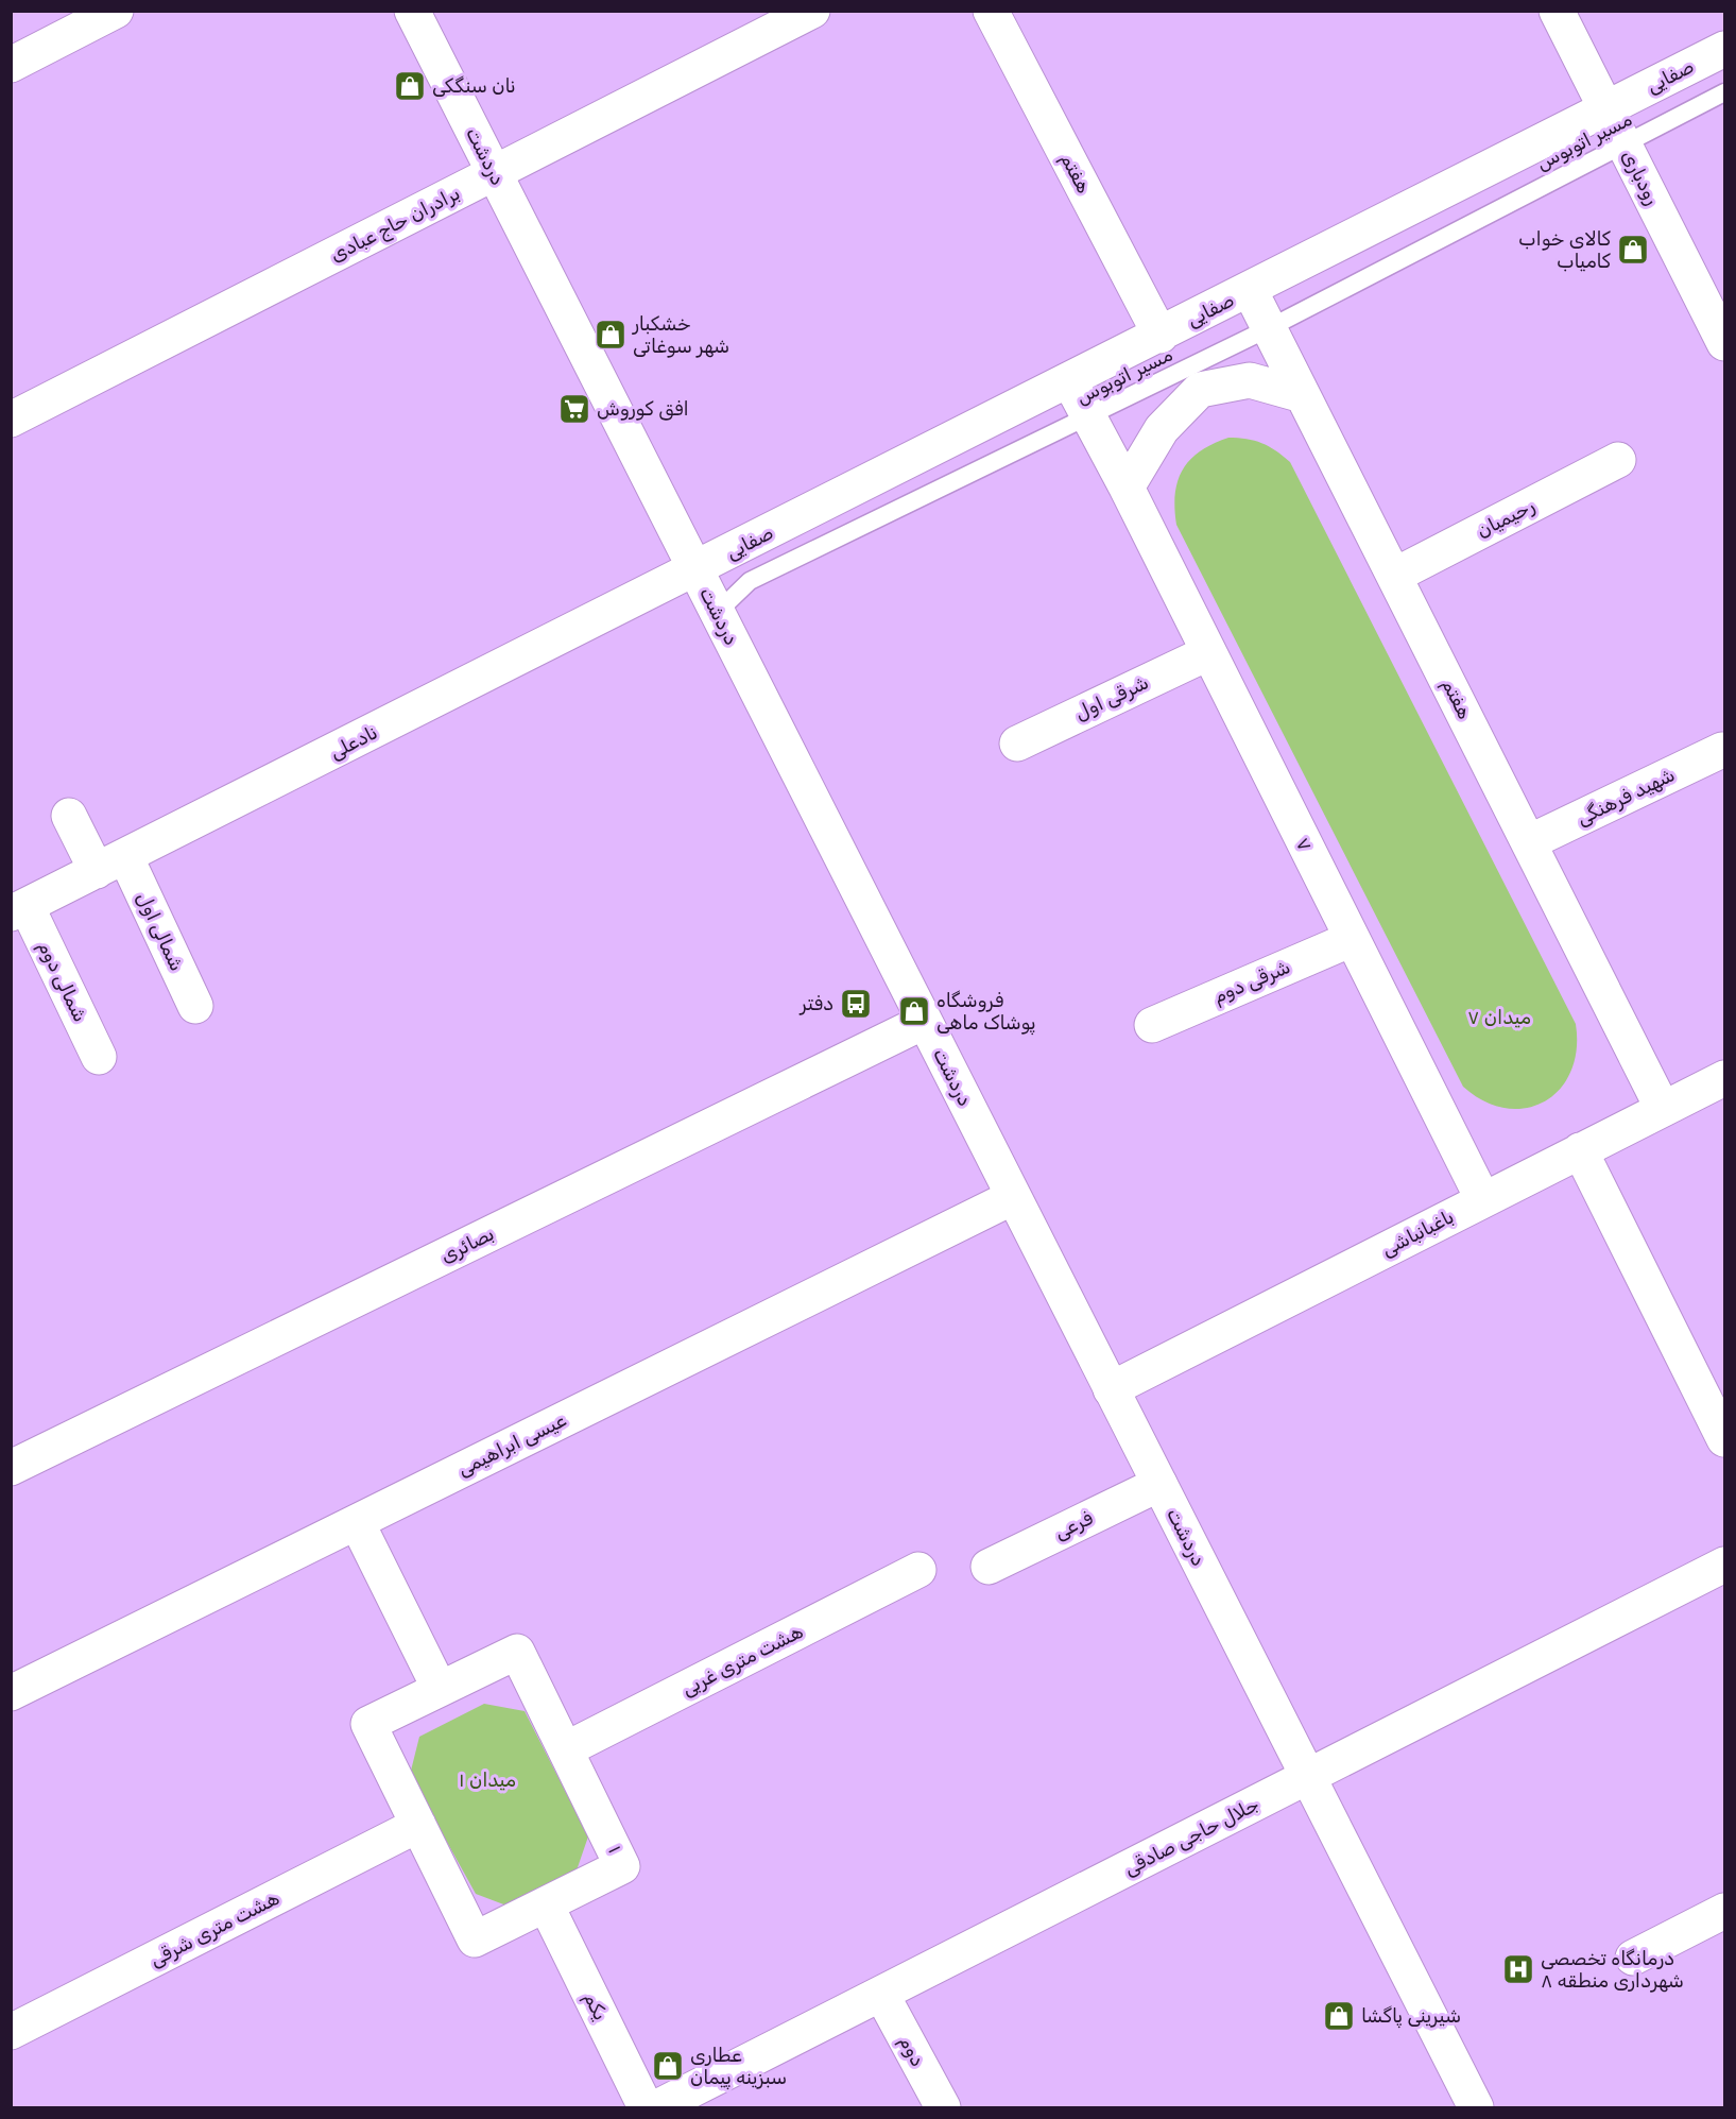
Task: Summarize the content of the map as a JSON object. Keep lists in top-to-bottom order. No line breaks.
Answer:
{"streets":{"street":["صفایی","دردشت","هفتم","رودباری","برادران حاج عبادی","رحیمیان","شرقی اول","نادعلی","شهید فرهنگی","۷","شمالی اول","شمالی دوم","شرقی دوم","باغبانباشی","بصائری","عیسی ابراهیمی","فرعی","هشت متری غربی","جلال حاجی صادقی","۱","هشت متری شرقی","یکم","دوم"],"lane":["مسیر اتوبوس"]},"crossings":[["صفایی","دردشت"],["صفایی","هفتم"],["صفایی","رودباری"],["صفایی","نادعلی"],["صفایی","۷"],["مسیر اتوبوس","دردشت"],["مسیر اتوبوس","هفتم"],["مسیر اتوبوس","رودباری"],["مسیر اتوبوس","۷"],["دردشت","برادران حاج عبادی"],["دردشت","نادعلی"],["دردشت","باغبانباشی"],["دردشت","بصائری"],["دردشت","عیسی ابراهیمی"],["دردشت","فرعی"],["دردشت","جلال حاجی صادقی"],["هفتم","رحیمیان"],["هفتم","شهید فرهنگی"],["هفتم","باغبانباشی"],["شرقی اول","۷"],["نادعلی","شمالی اول"],["نادعلی","شمالی دوم"],["۷","شرقی دوم"],["۷","باغبانباشی"],["هشت متری غربی","۱"],["جلال حاجی صادقی","دوم"],["۱","هشت متری شرقی"],["۱","یکم"]],"parks":["میدان ۷","میدان ۱"],"places":{"shop":["نان سنگکی","کالای خواب کامیاب","خشکبار شهر سوغاتی","فروشگاه پوشاک ماهی","شیرینی پاگشا","عطاری سبزینه پیمان"],"supermarket":["افق کوروش"],"bus stop":["دفتر"],"hospital":["درمانگاه تخصصی شهرداری منطقه ۸"]}}
